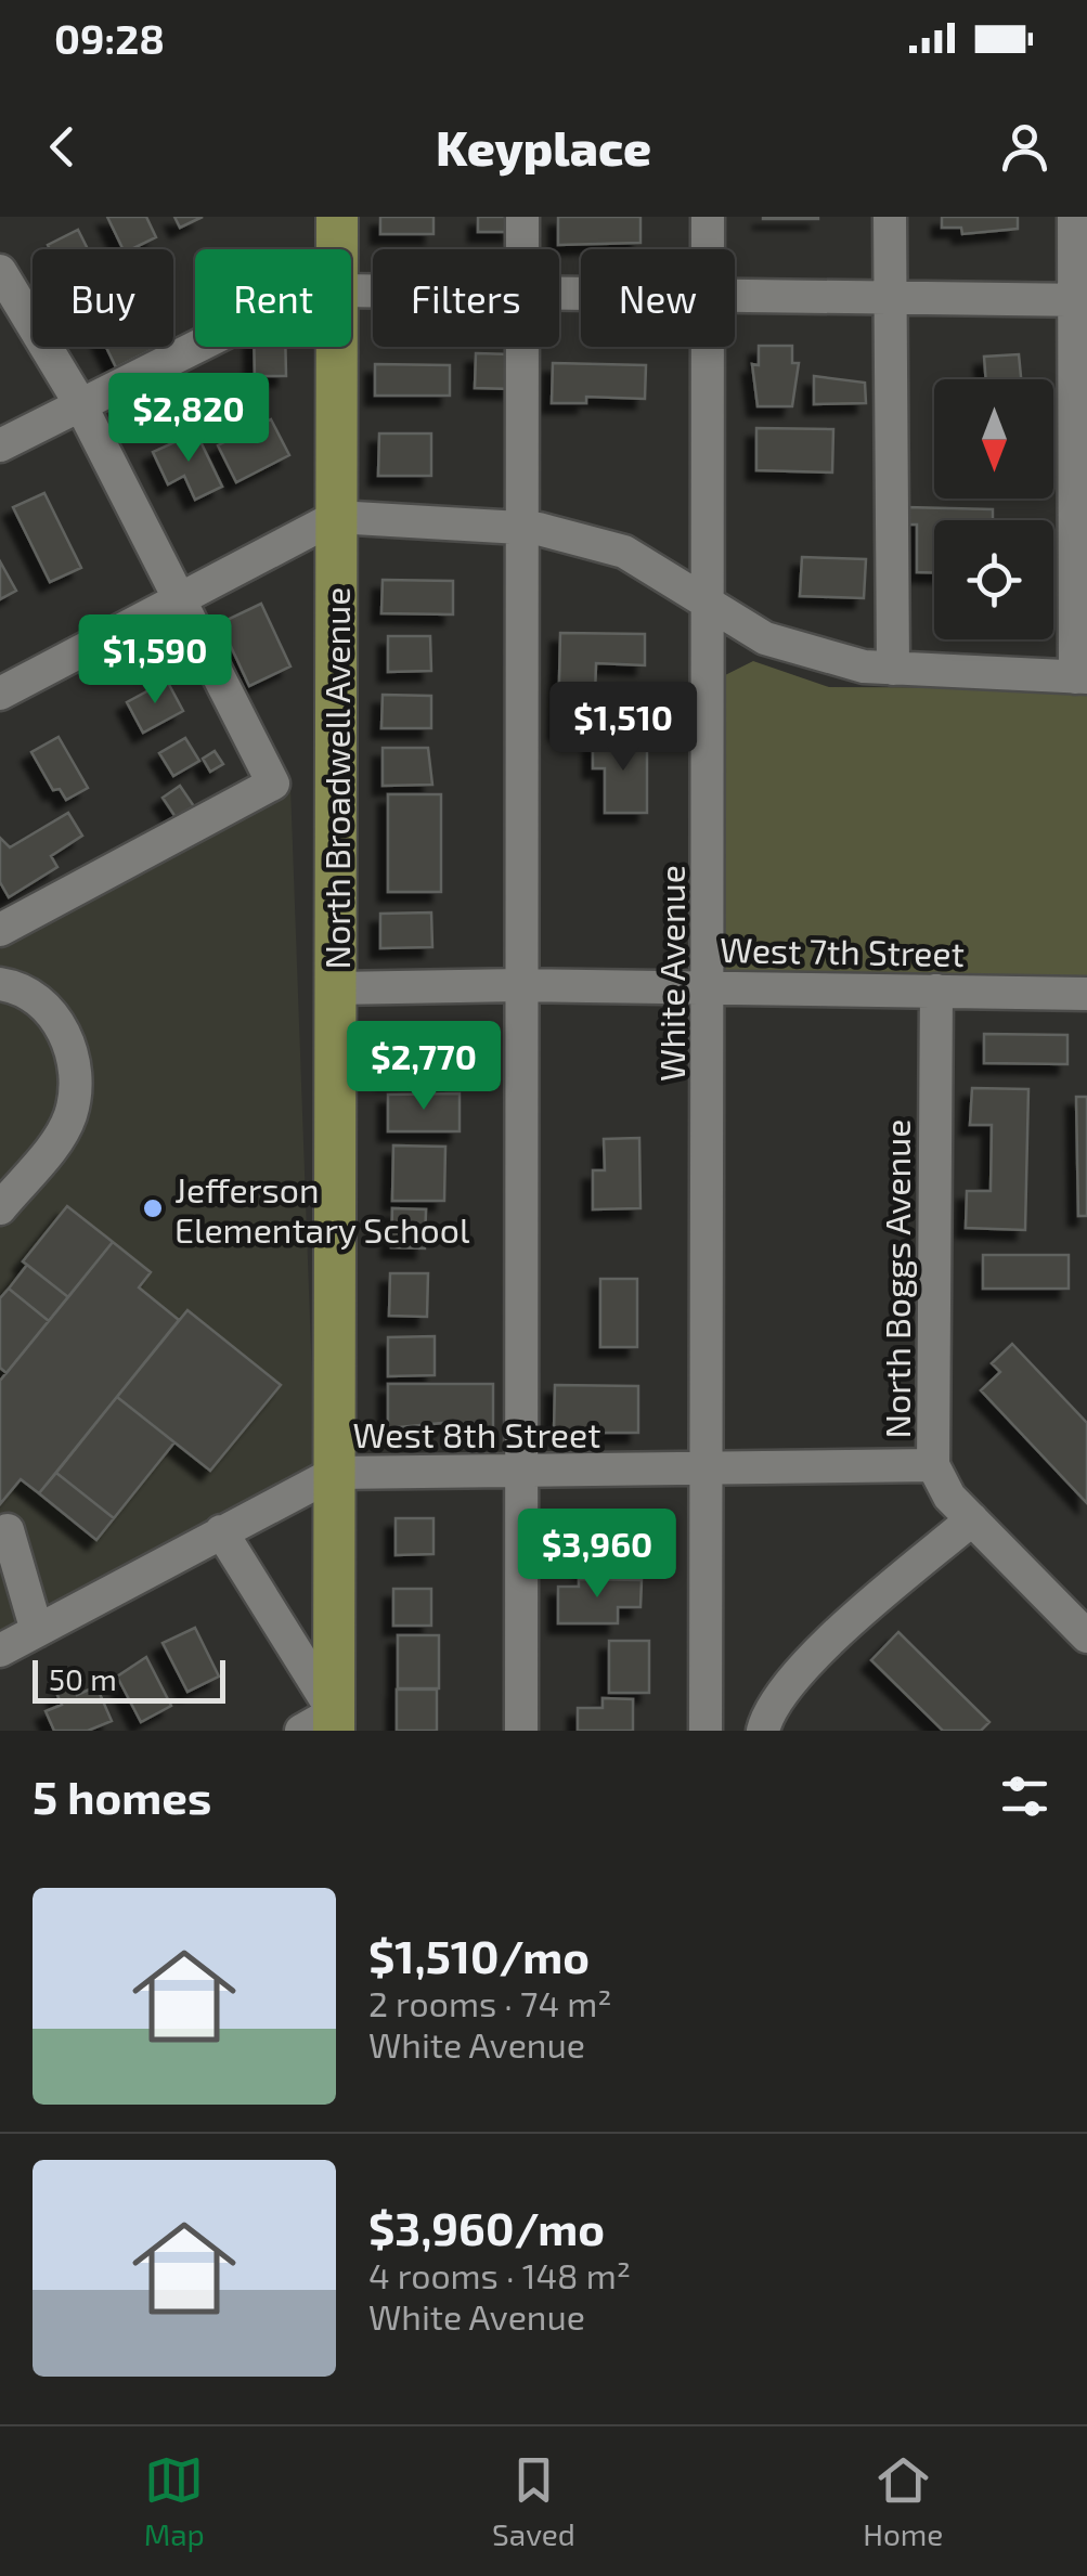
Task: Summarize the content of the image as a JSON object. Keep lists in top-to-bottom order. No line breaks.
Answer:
{"streets":{"main road":["North Broadwell Avenue"],"street":["West 7th Street","White Avenue","North Boggs Avenue","West 8th Street"]},"crossings":[["North Broadwell Avenue","West 7th Street"],["North Broadwell Avenue","West 8th Street"],["West 7th Street","White Avenue"],["West 7th Street","North Boggs Avenue"],["White Avenue","West 8th Street"],["North Boggs Avenue","West 8th Street"]],"places":["Jefferson Elementary School"],"scale_bar":"50 m","north":"bottom","page":{"status":"09:28","header":"Keyplace","chip":["Buy","Rent","Filters","New"],"price":["$2,820","$1,590","$1,510","$2,770","$3,960"],"scale":"50 m","heading":"5 homes","list":[{"name":"$1,510/mo","note":"2 rooms · 74 m² · White Avenue"},{"name":"$3,960/mo","note":"4 rooms · 148 m² · White Avenue"}],"tabs":["Map","Saved","Home"]}}
